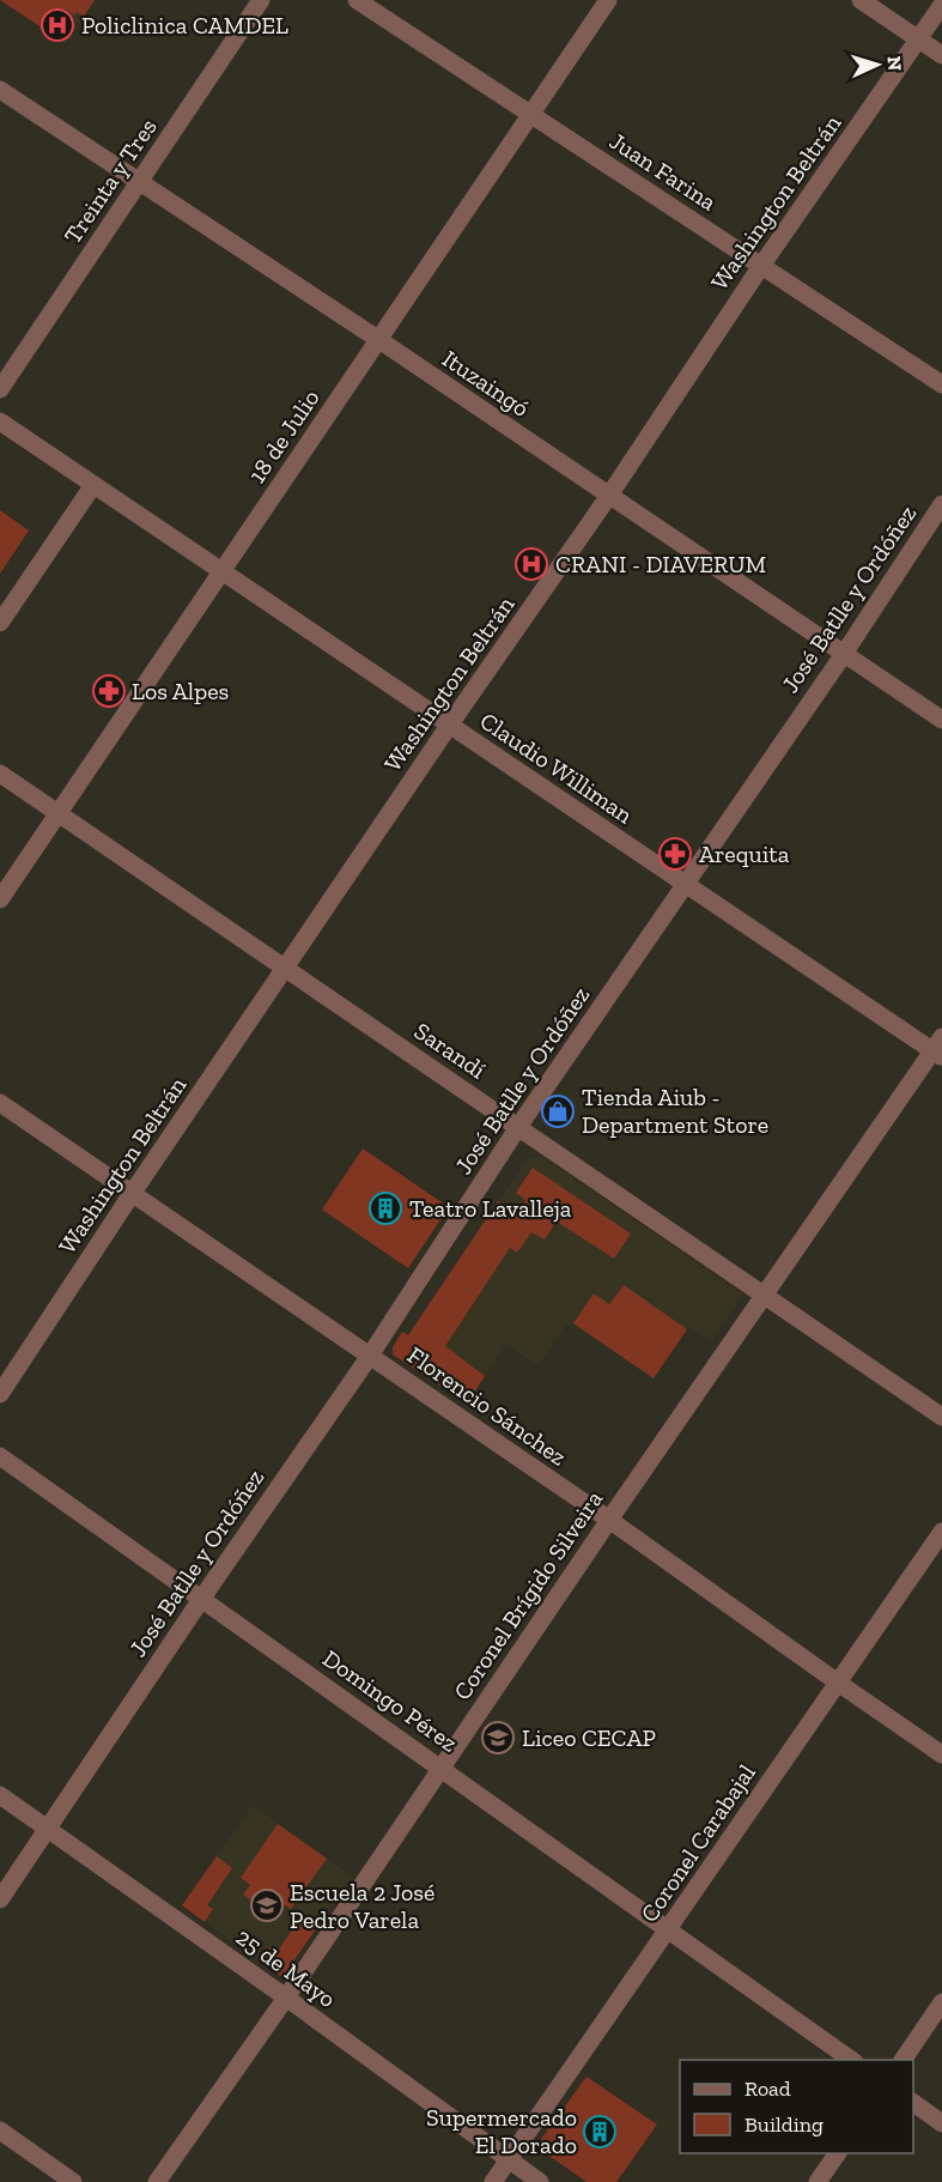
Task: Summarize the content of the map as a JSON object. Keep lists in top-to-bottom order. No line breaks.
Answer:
{"streets":{"street":["Juan Farina","Treinta y Tres","Washington Beltrán","Ituzaingó","18 de Julio","José Batlle y Ordóñez","Claudio Williman","Sarandí","Florencio Sánchez","Coronel Brígido Silveira","Domingo Pérez","Coronel Carabajal","25 de Mayo"]},"crossings":[["Juan Farina","Washington Beltrán"],["Juan Farina","18 de Julio"],["Treinta y Tres","Ituzaingó"],["Washington Beltrán","Ituzaingó"],["Washington Beltrán","Claudio Williman"],["Washington Beltrán","Sarandí"],["Washington Beltrán","Florencio Sánchez"],["Ituzaingó","18 de Julio"],["Ituzaingó","José Batlle y Ordóñez"],["18 de Julio","Claudio Williman"],["18 de Julio","Sarandí"],["José Batlle y Ordóñez","Claudio Williman"],["José Batlle y Ordóñez","Sarandí"],["José Batlle y Ordóñez","Florencio Sánchez"],["José Batlle y Ordóñez","Domingo Pérez"],["José Batlle y Ordóñez","25 de Mayo"],["Claudio Williman","Coronel Brígido Silveira"],["Sarandí","Coronel Brígido Silveira"],["Florencio Sánchez","Coronel Brígido Silveira"],["Florencio Sánchez","Coronel Carabajal"],["Coronel Brígido Silveira","Domingo Pérez"],["Coronel Brígido Silveira","25 de Mayo"],["Domingo Pérez","Coronel Carabajal"],["Coronel Carabajal","25 de Mayo"]],"places":{"hospital":["Policlinica CAMDEL","CRANI - DIAVERUM"],"pharmacy":["Los Alpes","Arequita"],"shop":["Tienda Aiub - Department Store"],"building":["Teatro Lavalleja","Supermercado El Dorado"],"school or university":["Liceo CECAP","Escuela 2 José Pedro Varela"]},"legend":["Road","Building"],"north":"right"}
